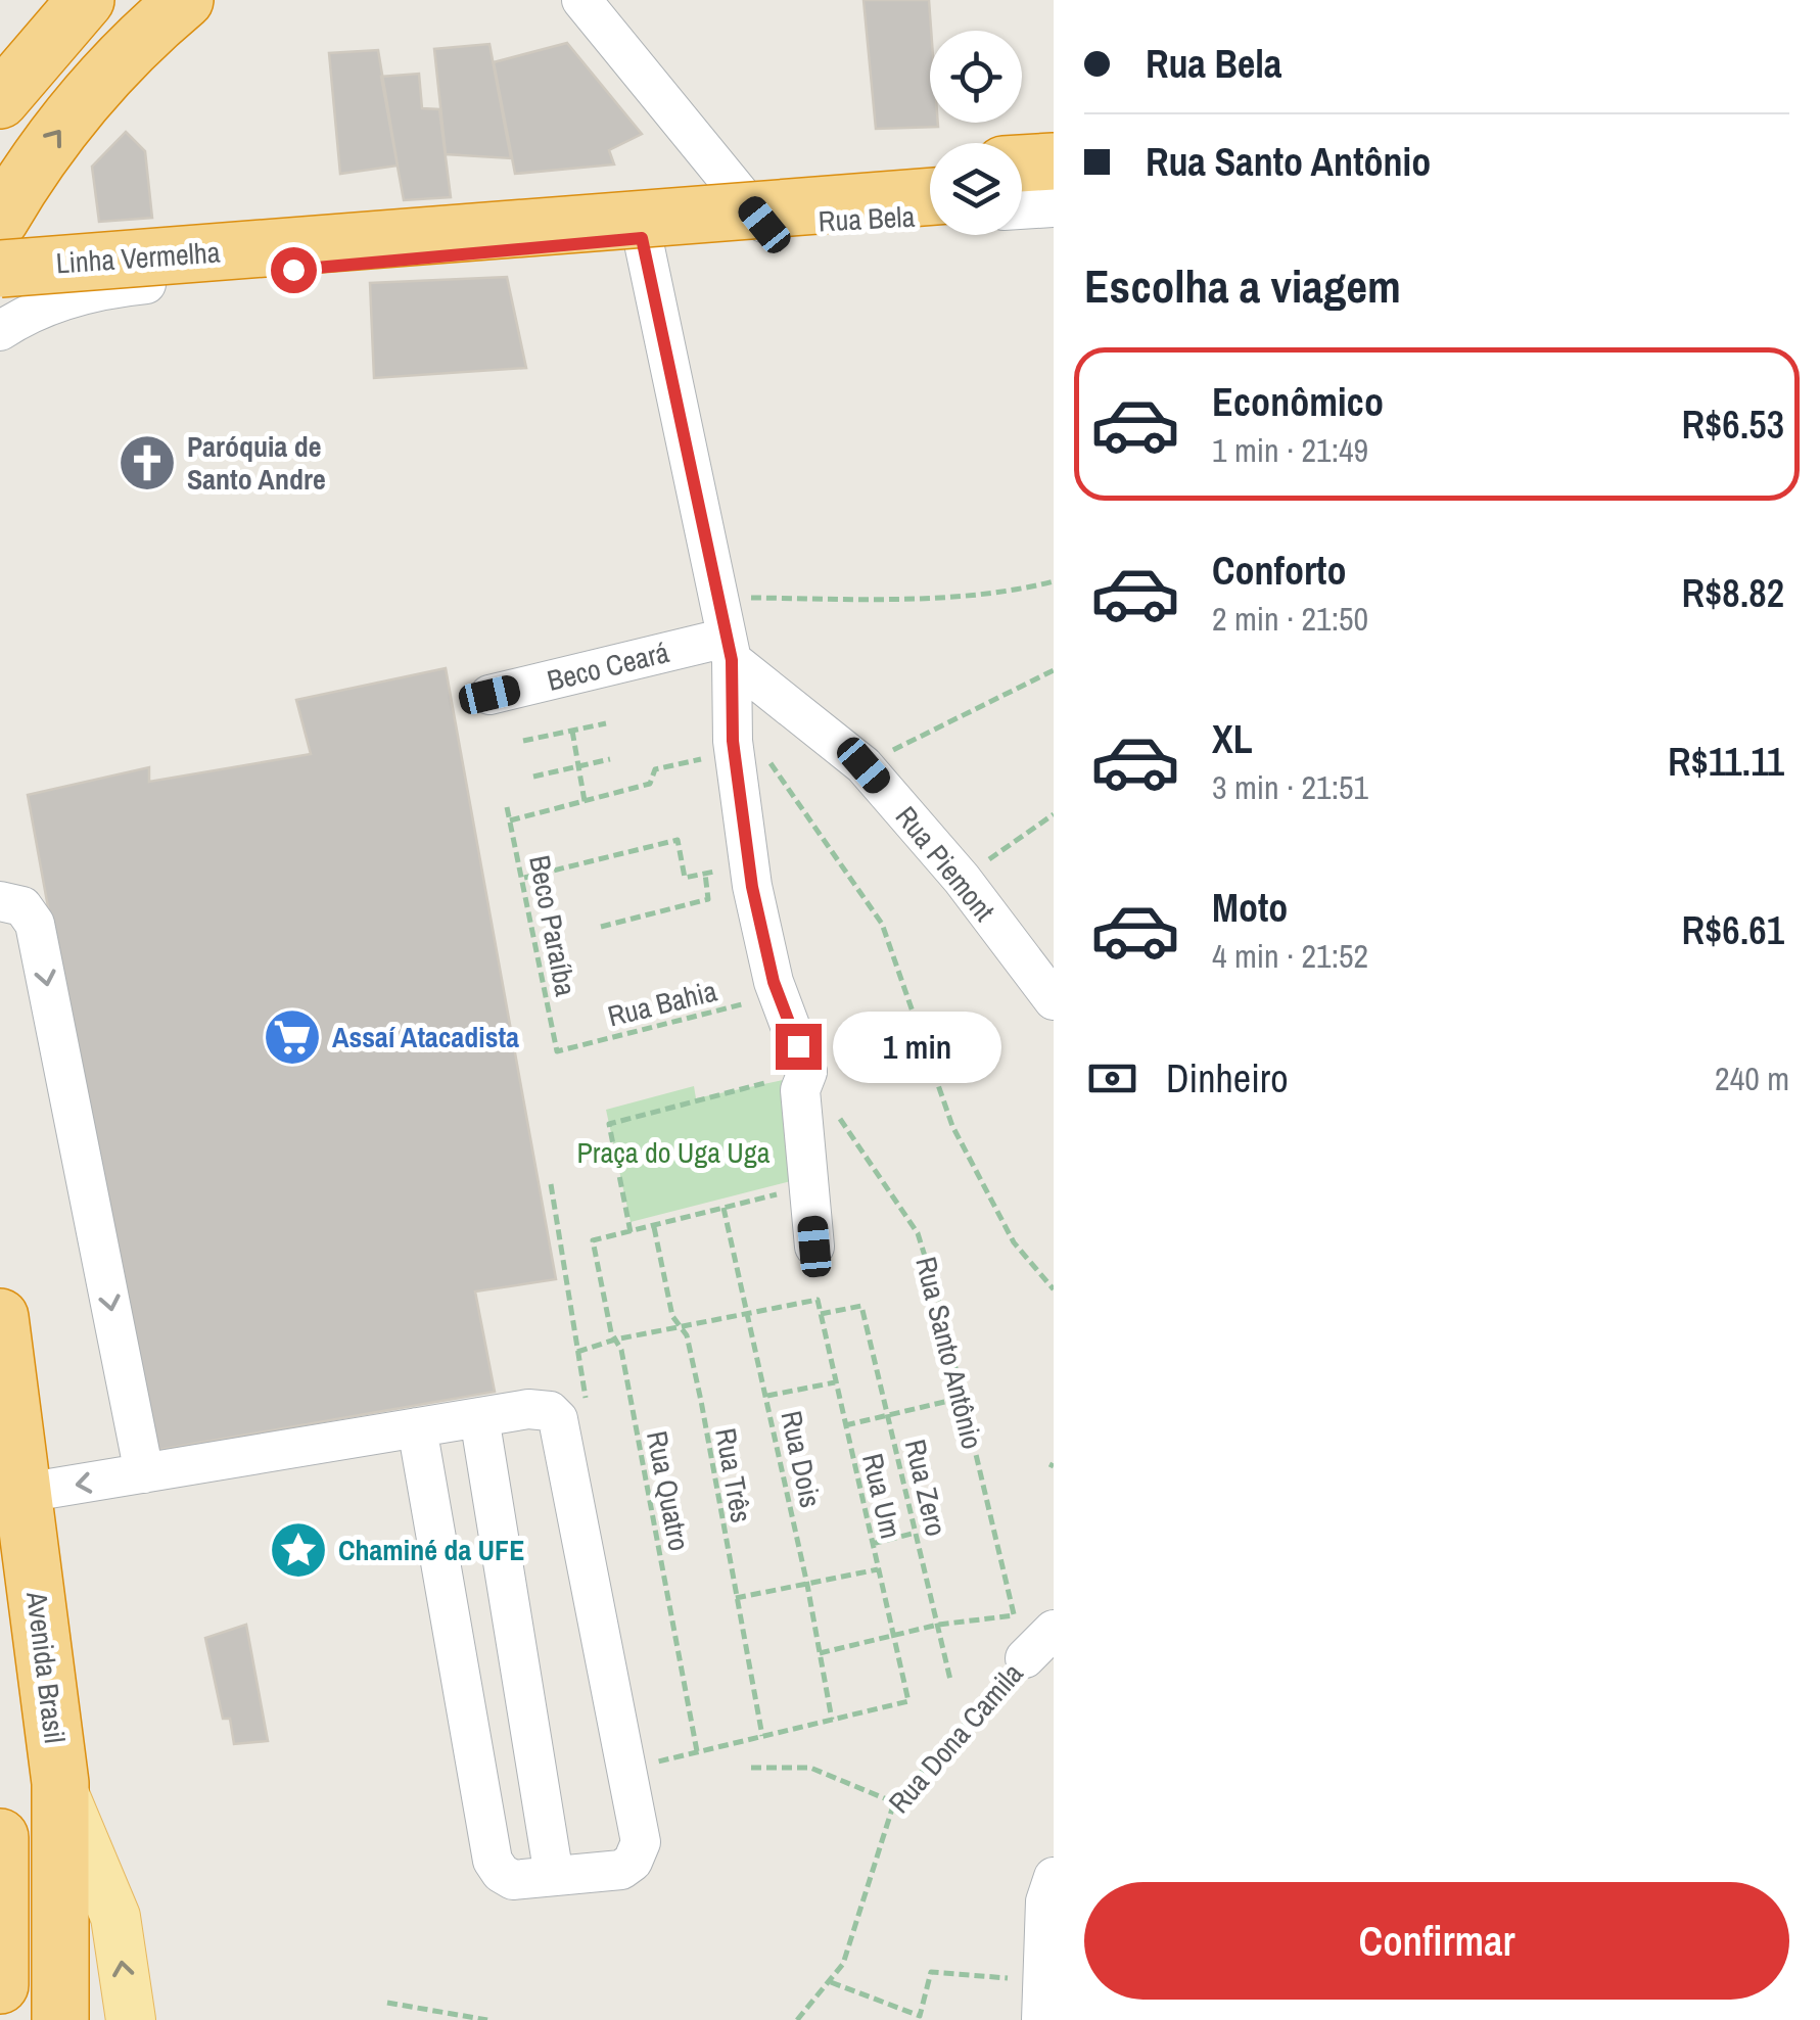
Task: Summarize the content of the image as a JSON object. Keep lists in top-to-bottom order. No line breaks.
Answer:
{"streets":{"highway":["Linha Vermelha","Avenida Brasil"],"street":["Rua Bela","Beco Ceará","Rua Piemont","Rua Dona Camila"],"path":["Beco Paraíba","Rua Bahia","Rua Santo Antônio","Rua Dois","Rua Três","Rua Zero","Rua Quatro","Rua Um"]},"crossings":[["Beco Ceará","Rua Piemont"],["Beco Paraíba","Rua Bahia"],["Rua Santo Antônio","Rua Dona Camila"],["Rua Dois","Rua Um"],["Rua Zero","Rua Um"]],"parks":["Praça do Uga Uga"],"places":{"church":["Paróquia de Santo Andre"],"supermarket":["Assaí Atacadista"],"place":["Chaminé da UFE"]},"page":{"banner":["Rua Bela","Rua Santo Antônio"],"heading":"Escolha a viagem","list":[{"name":"Econômico","note":"1 min · 21:49","value":"R$6.53"},{"name":"Conforto","note":"2 min · 21:50","value":"R$8.82"},{"name":"XL","note":"3 min · 21:51","value":"R$11.11"},{"name":"Moto","note":"4 min · 21:52","value":"R$6.61"}],"bubble":"1 min","pay":["Dinheiro","240 m"],"buttons":"Confirmar"}}
